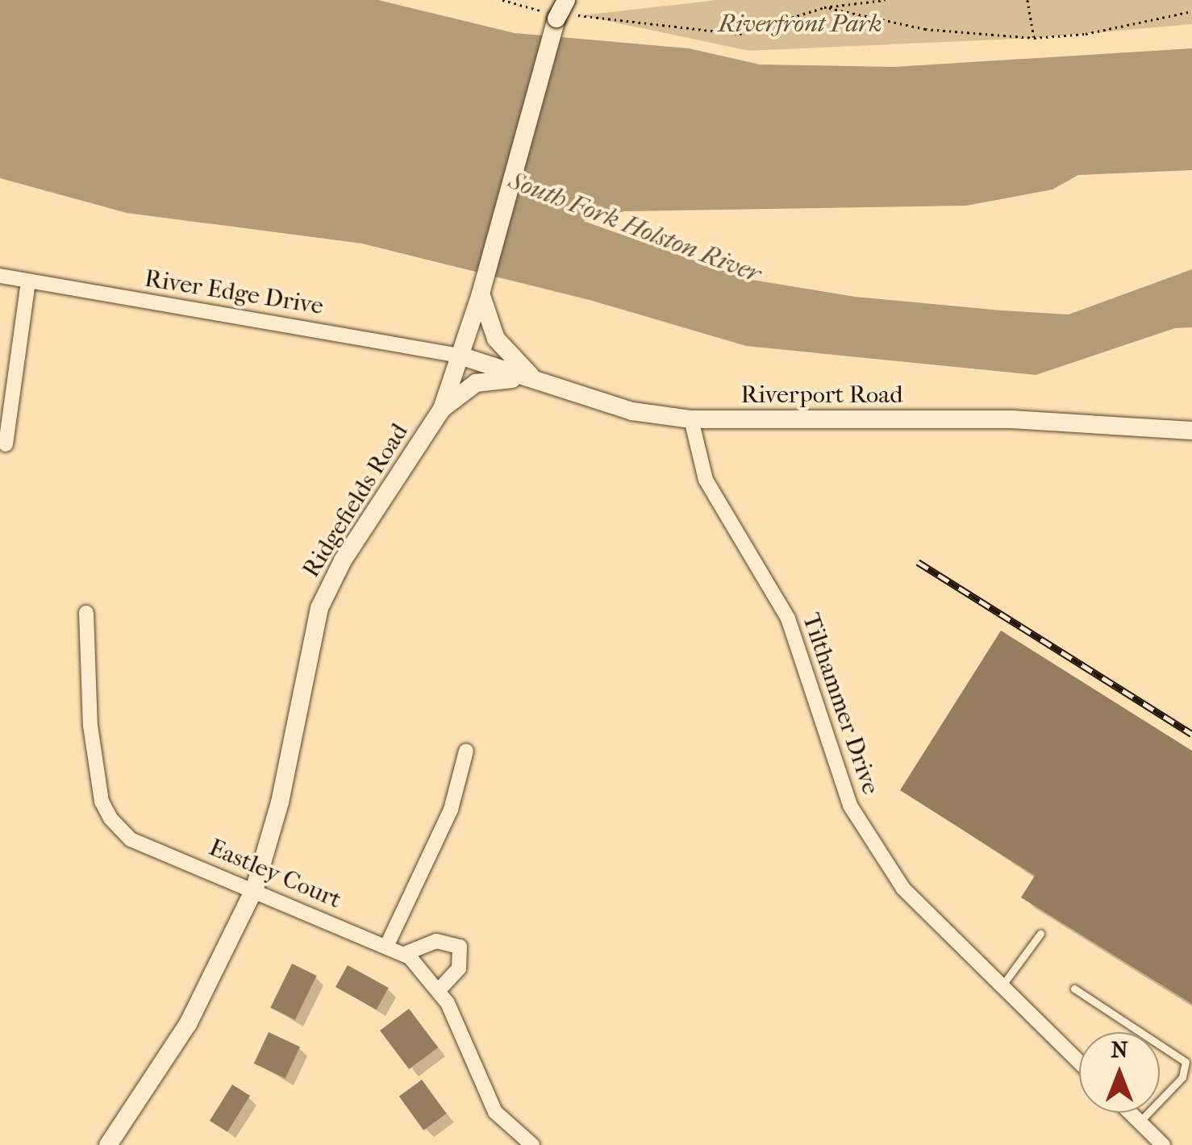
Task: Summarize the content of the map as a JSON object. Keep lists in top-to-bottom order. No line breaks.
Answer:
{"streets":{"main road":["Riverport Road","Ridgefields Road"],"street":["River Edge Drive","Tilthammer Drive","Eastley Court"]},"crossings":[["River Edge Drive","Riverport Road"],["River Edge Drive","Ridgefields Road"],["Riverport Road","Ridgefields Road"],["Riverport Road","Tilthammer Drive"],["Ridgefields Road","Eastley Court"]],"water":["South Fork Holston River"],"parks":["Riverfront Park"],"north":"top"}
